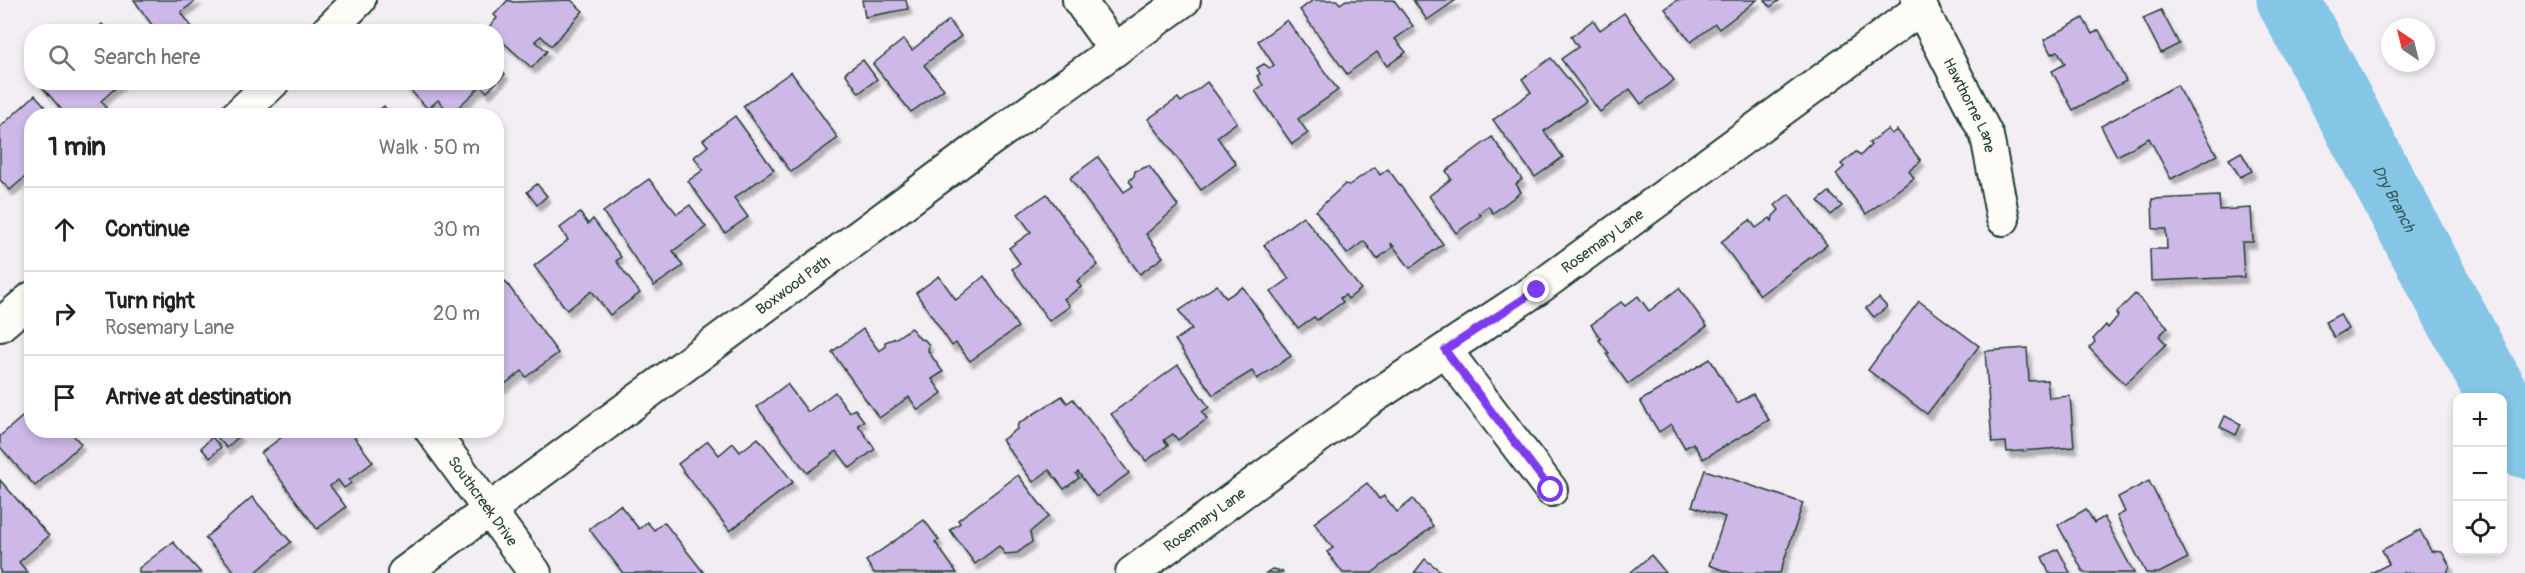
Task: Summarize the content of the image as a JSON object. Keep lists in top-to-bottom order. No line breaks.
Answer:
{"streets":{"street":["Hawthorne Lane","Rosemary Lane","Boxwood Path","Southcreek Drive"]},"crossings":[["Hawthorne Lane","Rosemary Lane"],["Boxwood Path","Southcreek Drive"]],"water":["Dry Branch"],"north":"top left","page":{"search":"Search here","heading":["1 min","Walk · 50 m"],"list":[["Continue","30 m"],["Turn right","Rosemary Lane","20 m"],"Arrive at destination"],"map_buttons":["+","−"]}}
